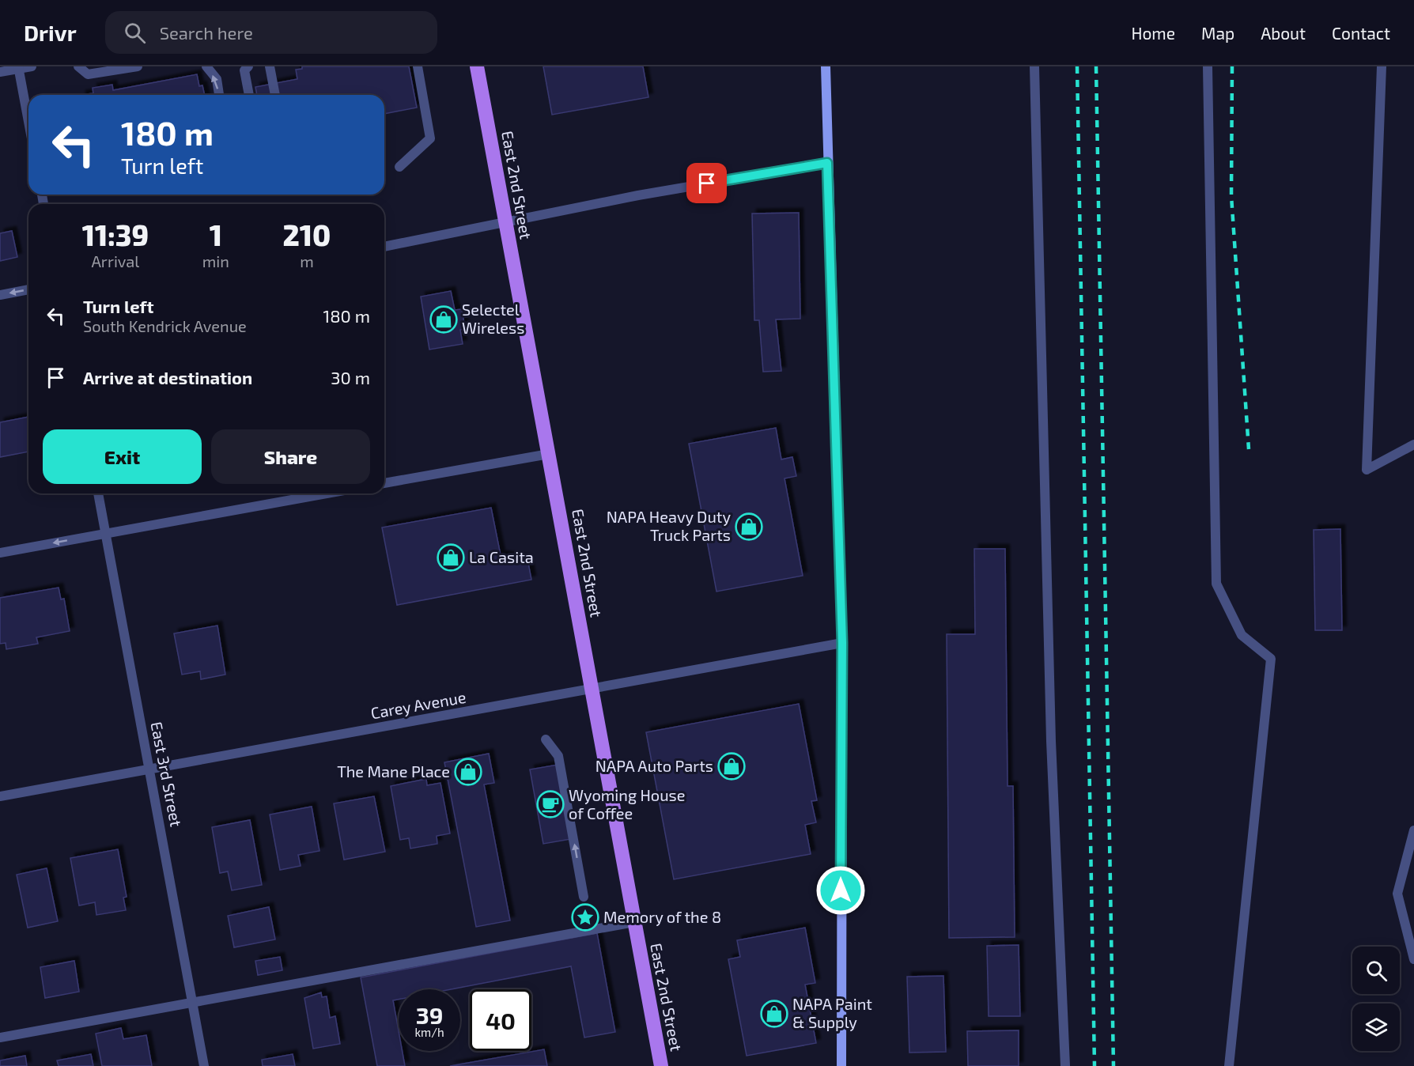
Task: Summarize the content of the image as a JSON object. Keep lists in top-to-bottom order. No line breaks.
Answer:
{"streets":{"main road":["East 2nd Street"],"street":["Carey Avenue","East 3rd Street"]},"crossings":[["East 2nd Street","Carey Avenue"],["Carey Avenue","East 3rd Street"]],"places":{"shop":["Selectel Wireless","NAPA Heavy Duty Truck Parts","La Casita","NAPA Auto Parts","The Mane Place","NAPA Paint & Supply"],"cafe":["Wyoming House of Coffee"],"place":["Memory of the 8"]},"page":{"header":"Drivr","search":"Search here","nav":["Home","Map","About","Contact"],"turn":["180 m","Turn left"],"eta":["11:39","Arrival","1","min","210","m"],"list":[{"name":"Turn left","note":"South Kendrick Avenue","value":"180 m"},{"name":"Arrive at destination","value":"30 m"}],"buttons":["Exit","Share"],"speed":"39 km/h","limit":"40"}}
